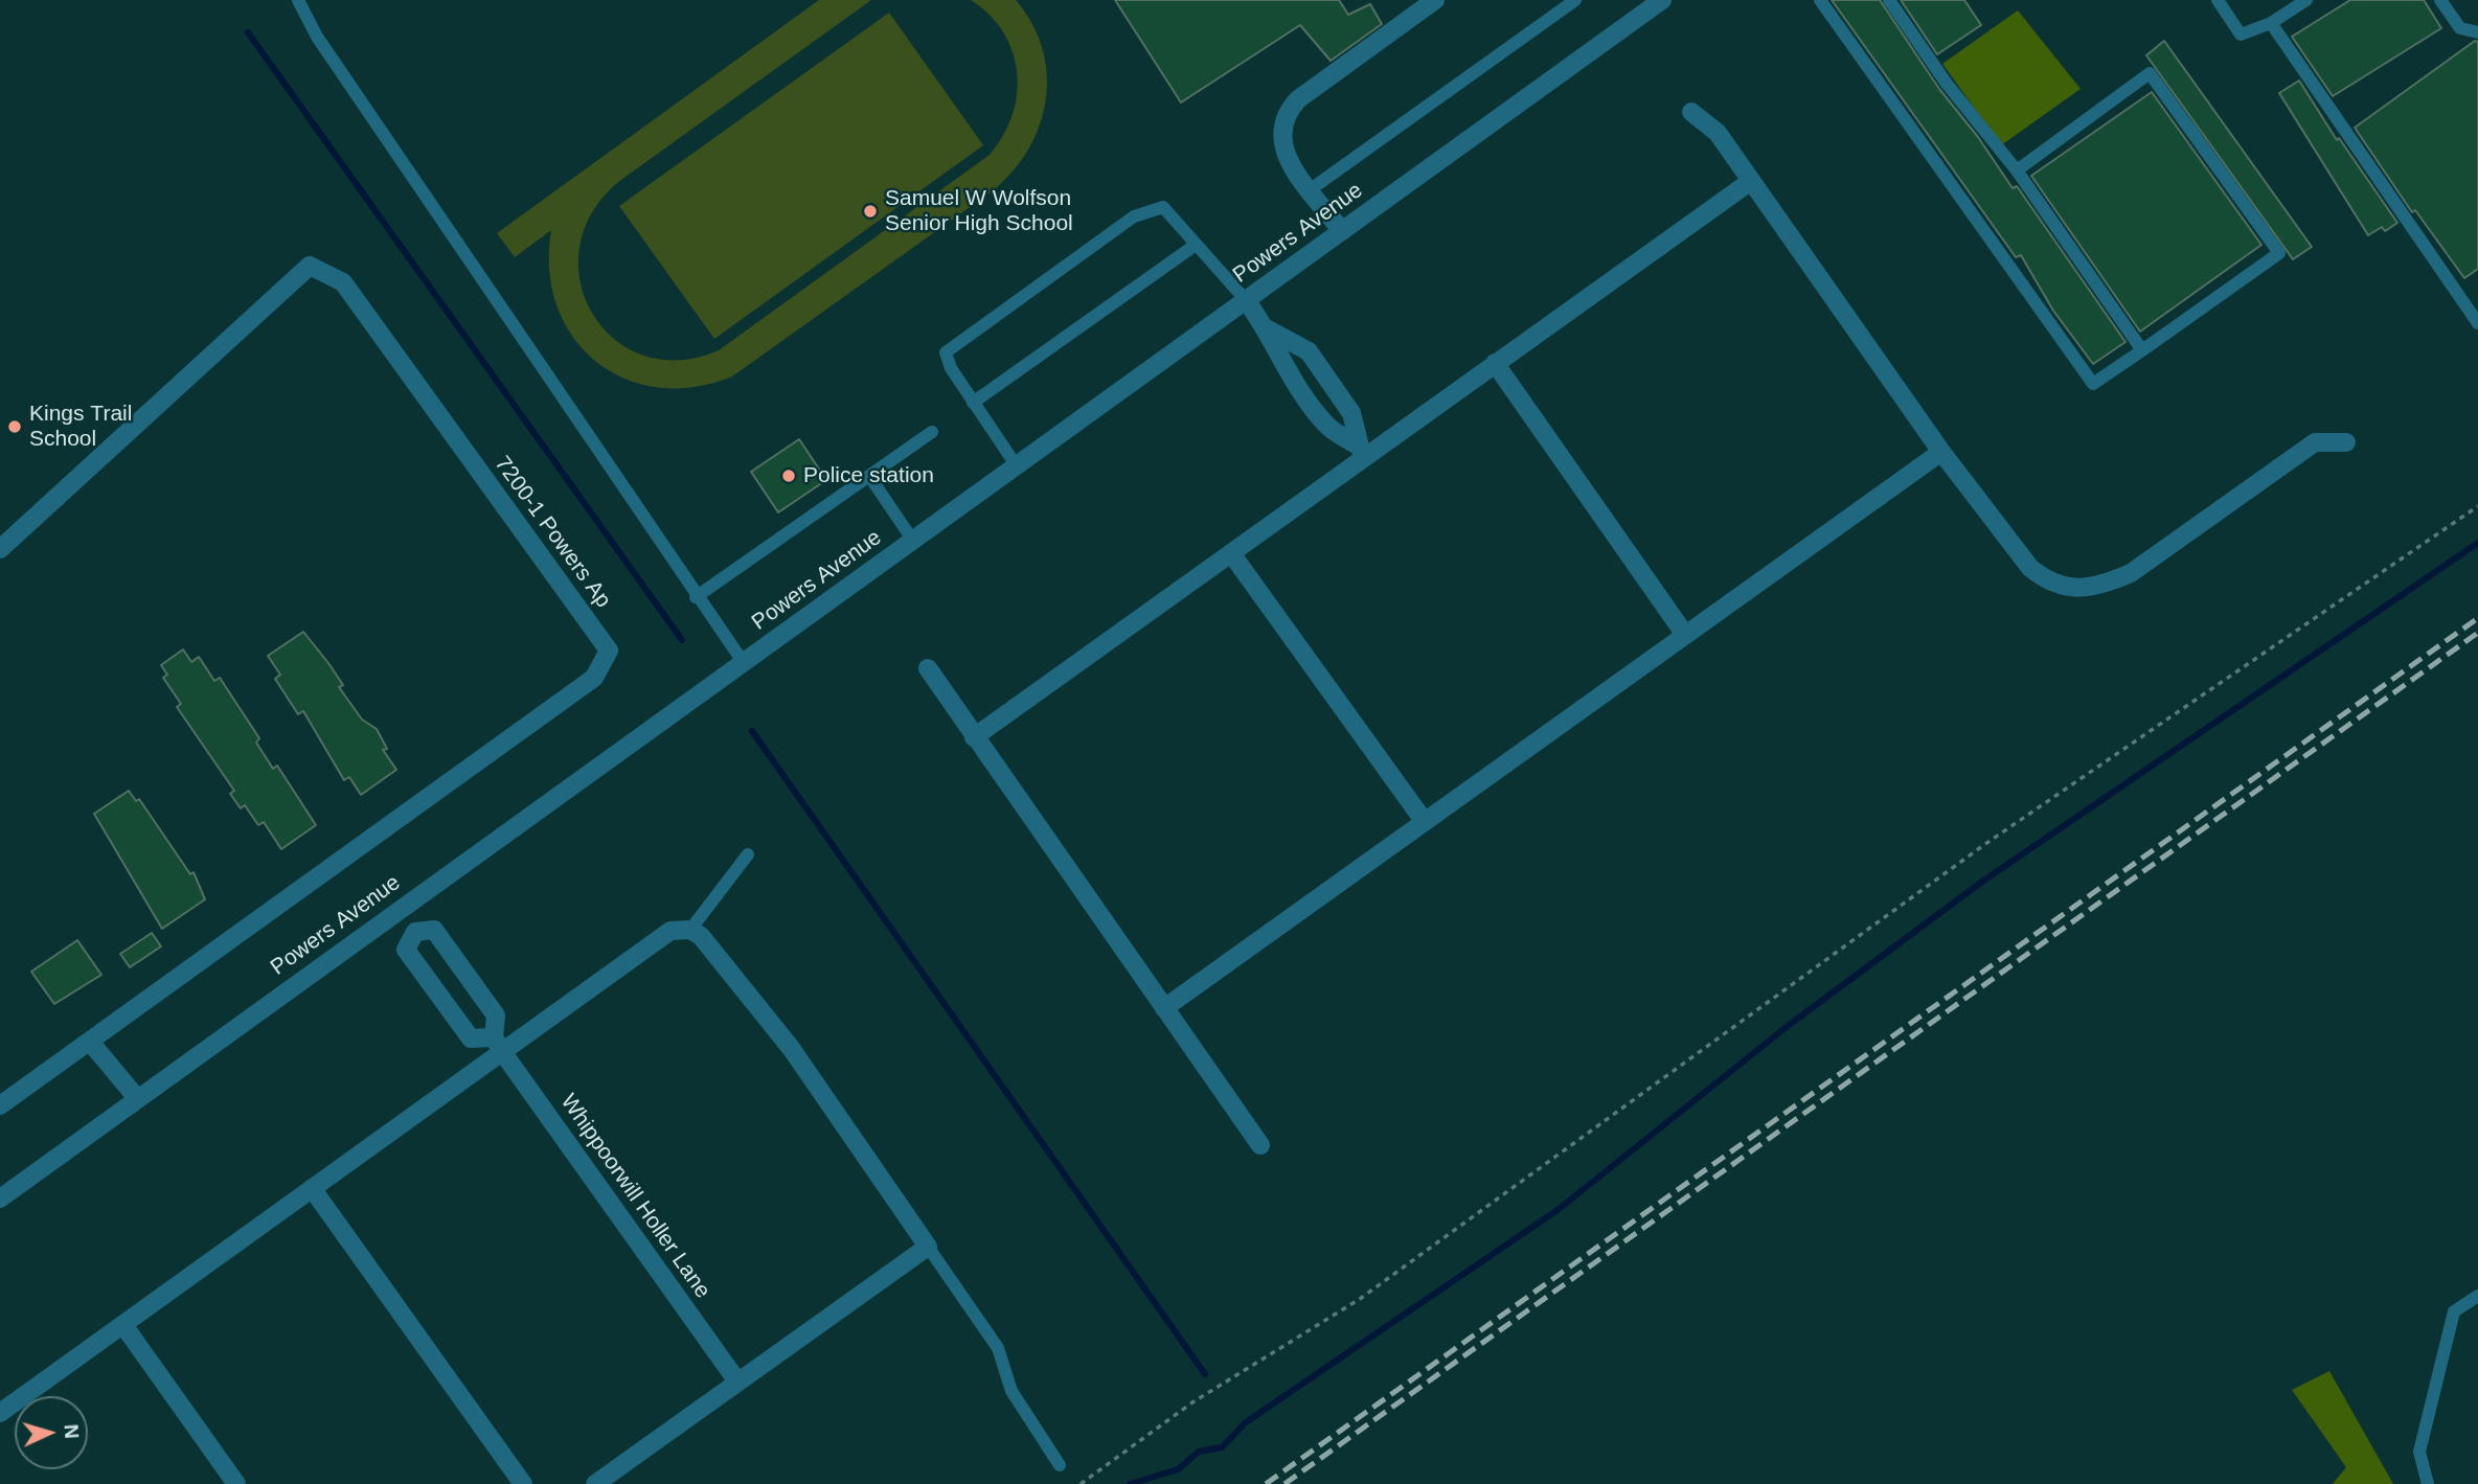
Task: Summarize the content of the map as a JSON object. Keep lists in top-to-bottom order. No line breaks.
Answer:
{"streets":{"street":["Powers Avenue","7200-1 Powers Ap","Whippoorwill Holler Lane"]},"places":["Samuel W Wolfson Senior High School","Kings Trail School","Police station"],"north":"right"}
